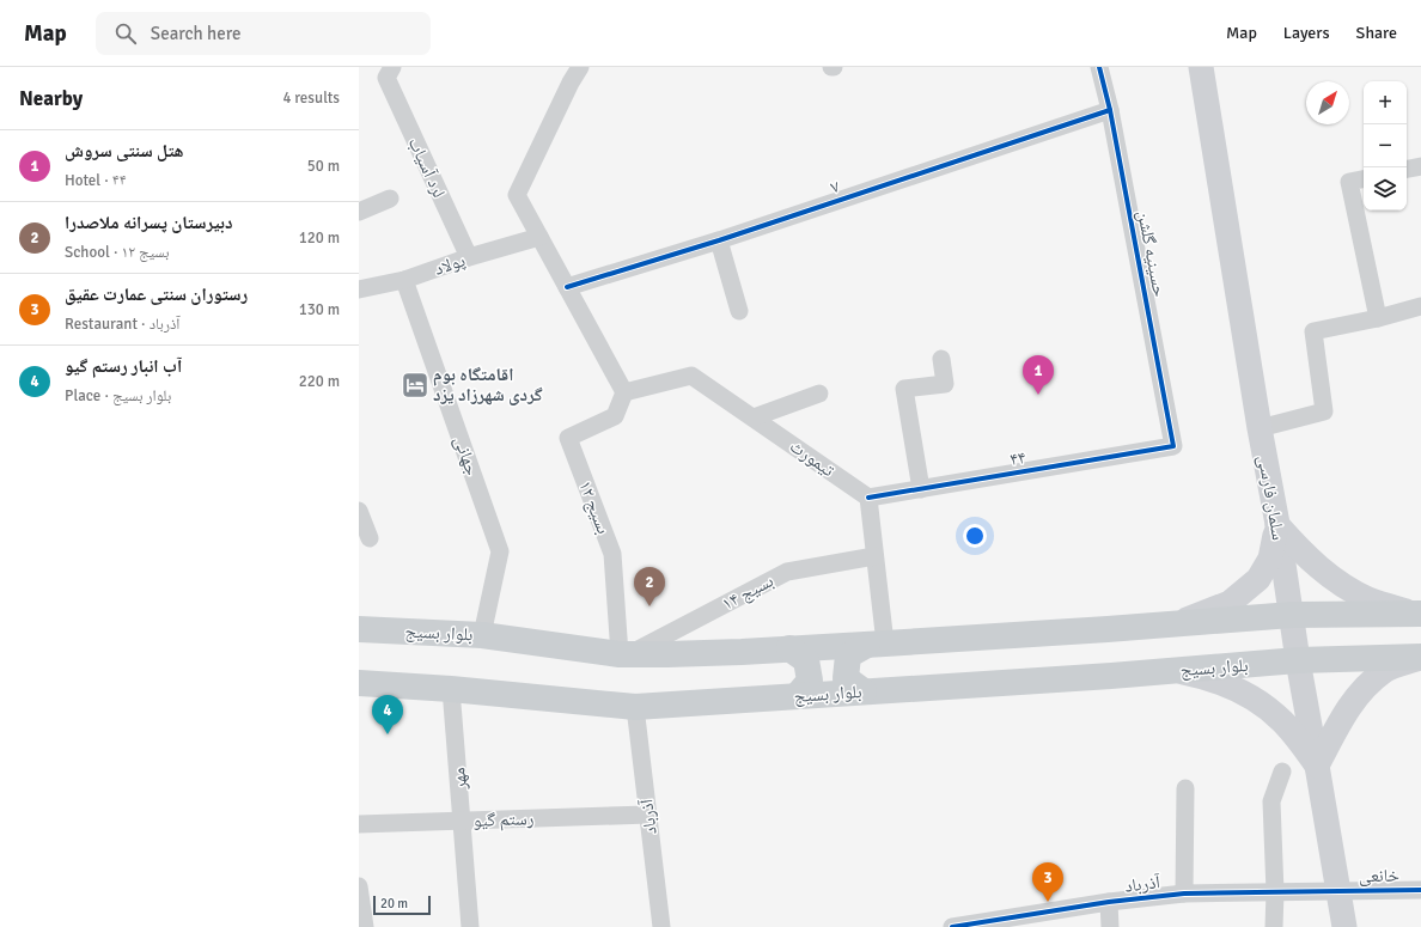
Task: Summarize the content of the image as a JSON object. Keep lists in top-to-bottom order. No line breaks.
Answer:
{"streets":{"main road":["سلمان فارسی","بلوار بسیج"],"street":["لرد آسیاب","۷","حسینیه گلشن","پولاد","جهانی","تیمورث","۴۴","بسیج ۱۲","بسیج ۱۴","مهر","آذرباد","رستم گیو","خانعی"]},"crossings":[["لرد آسیاب","پولاد"],["۷","حسینیه گلشن"],["حسینیه گلشن","۴۴"],["پولاد","جهانی"],["جهانی","بلوار بسیج"],["تیمورث","۴۴"],["تیمورث","بسیج ۱۲"],["سلمان فارسی","بلوار بسیج"],["سلمان فارسی","آذرباد"],["سلمان فارسی","خانعی"],["بسیج ۱۲","بسیج ۱۴"],["بسیج ۱۲","بلوار بسیج"],["بسیج ۱۴","بلوار بسیج"],["بلوار بسیج","مهر"],["بلوار بسیج","آذرباد"],["مهر","رستم گیو"],["آذرباد","رستم گیو"],["آذرباد","خانعی"]],"places":{"hotel":["اقامتگاه بوم گردی شهرزاد یزد"]},"scale_bar":"20 m","north":"top right","page":{"header":"Map","search":"Search here","nav":["Map","Layers","Share"],"heading":["Nearby","4 results"],"map_buttons":["+","−"],"list":[{"mark":"1","name":"هتل سنتی سروش","note":"Hotel · ۴۴","value":"50 m"},{"mark":"2","name":"دبیرستان پسرانه ملاصدرا","note":"School · بسیج ۱۲","value":"120 m"},{"mark":"3","name":"رستوران سنتی عمارت عقیق","note":"Restaurant · آذرباد","value":"130 m"},{"mark":"4","name":"آب انبار رستم گیو","note":"Place · بلوار بسیج","value":"220 m"}],"pins":["1","2","4","3"],"scale":"20 m"}}
